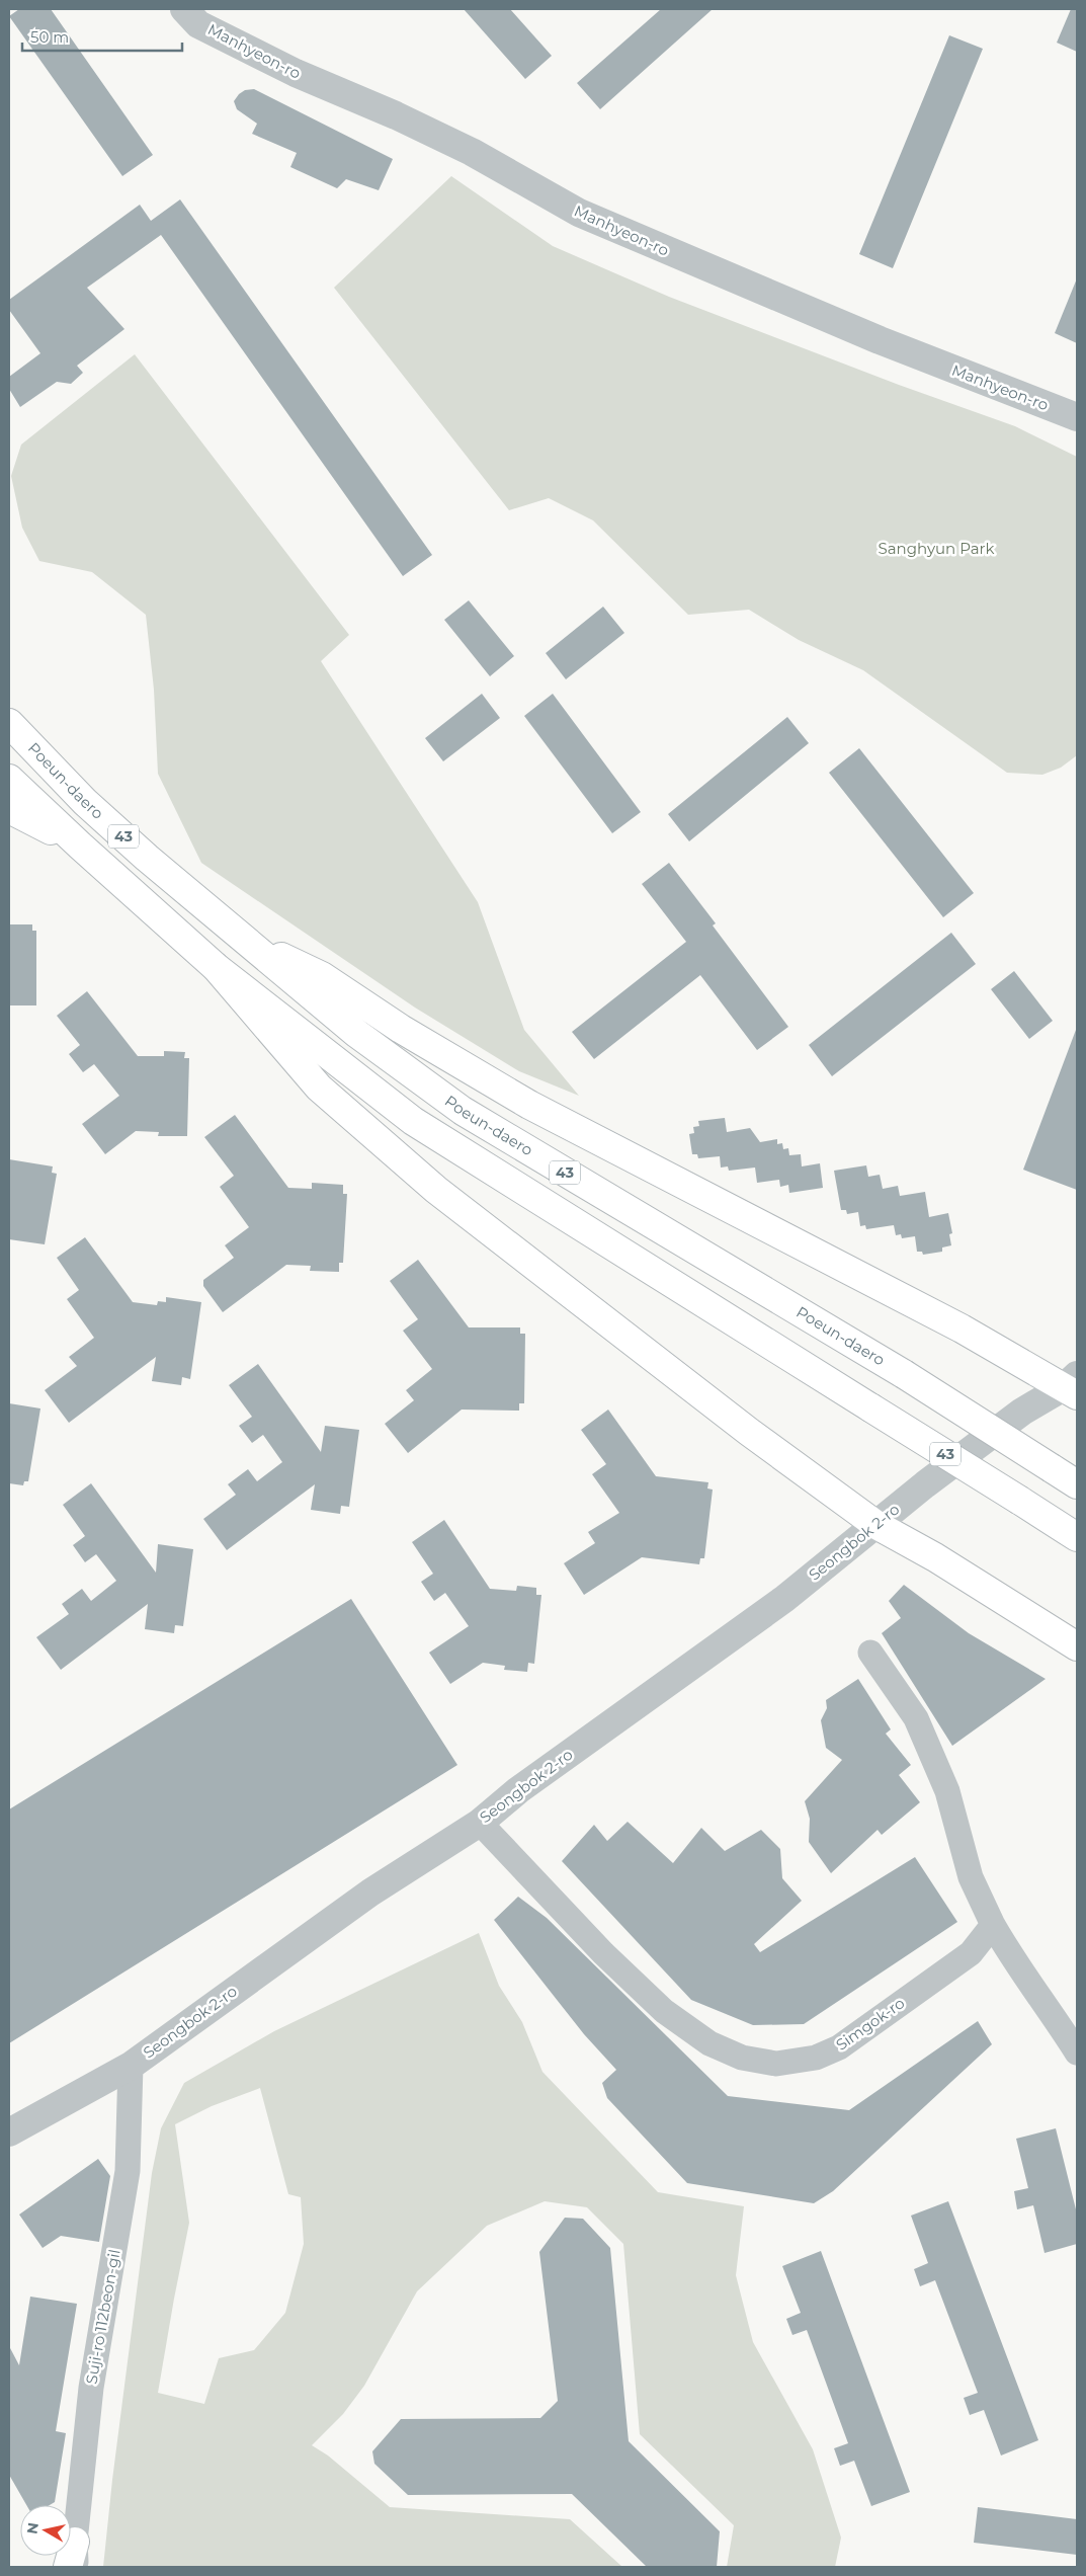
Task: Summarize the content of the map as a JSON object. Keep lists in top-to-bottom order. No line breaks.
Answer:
{"streets":{"main road":["Poeun-daero","43"],"street":["Manhyeon-ro","Seongbok 2-ro","Simgok-ro","Suji-ro 112beon-gil"]},"crossings":[["Seongbok 2-ro","Simgok-ro"],["Seongbok 2-ro","Suji-ro 112beon-gil"]],"parks":["Sanghyun Park"],"scale_bar":"50 m","north":"left"}
